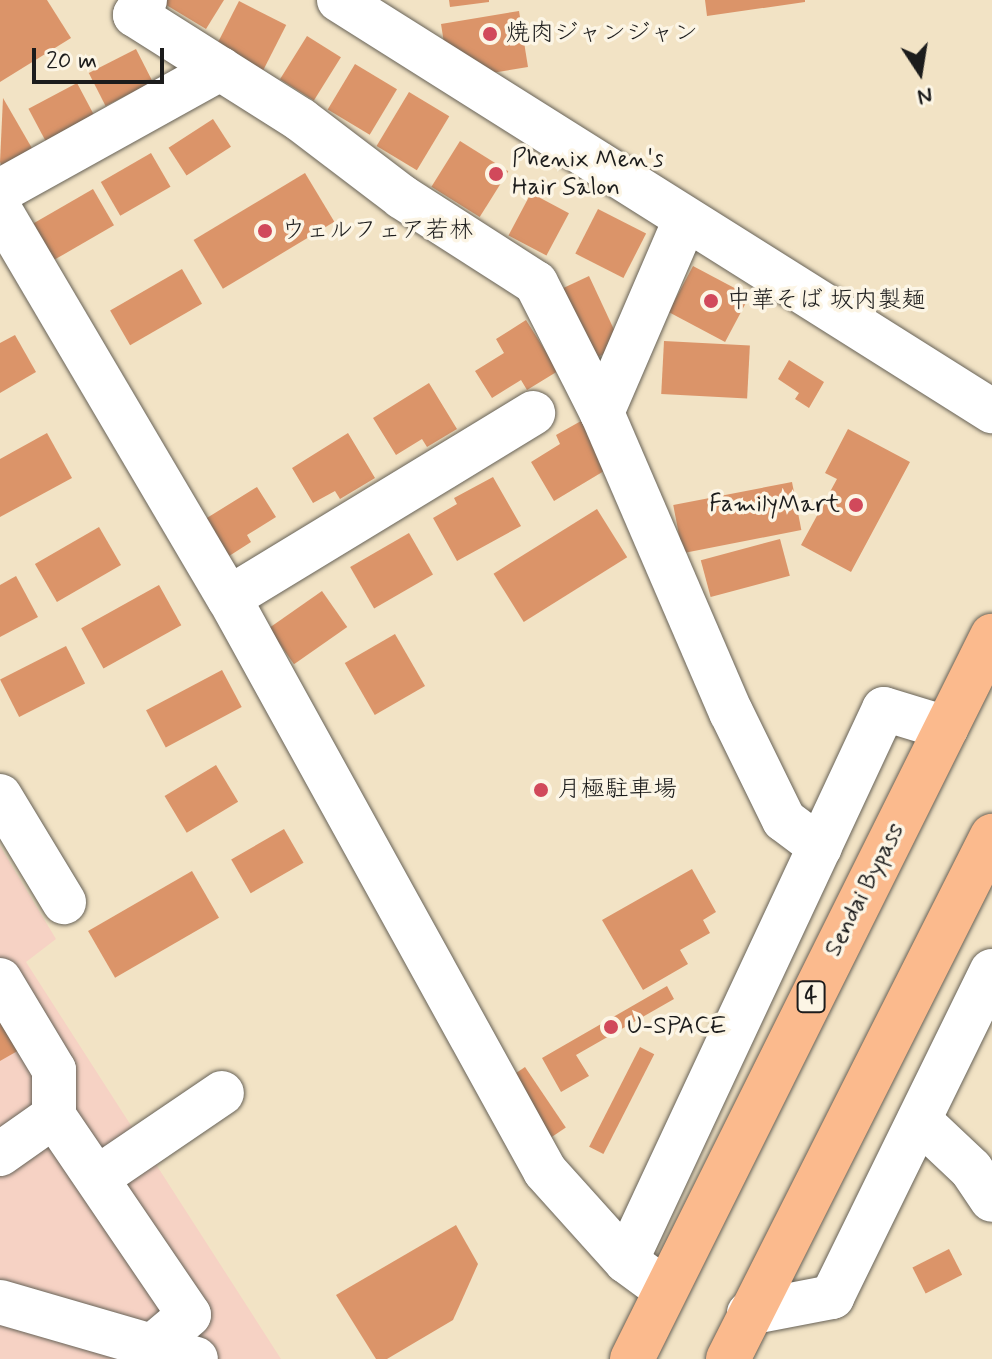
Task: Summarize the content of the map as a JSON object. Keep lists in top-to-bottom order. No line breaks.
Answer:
{"streets":{"highway":["Sendai Bypass","4"]},"places":["焼肉ジャンジャン","Phenix Men's Hair Salon","ウェルフェア若林","中華そば 坂内製麺","FamilyMart","月極駐車場","U-SPACE"],"scale_bar":"20 m","north":"bottom"}
